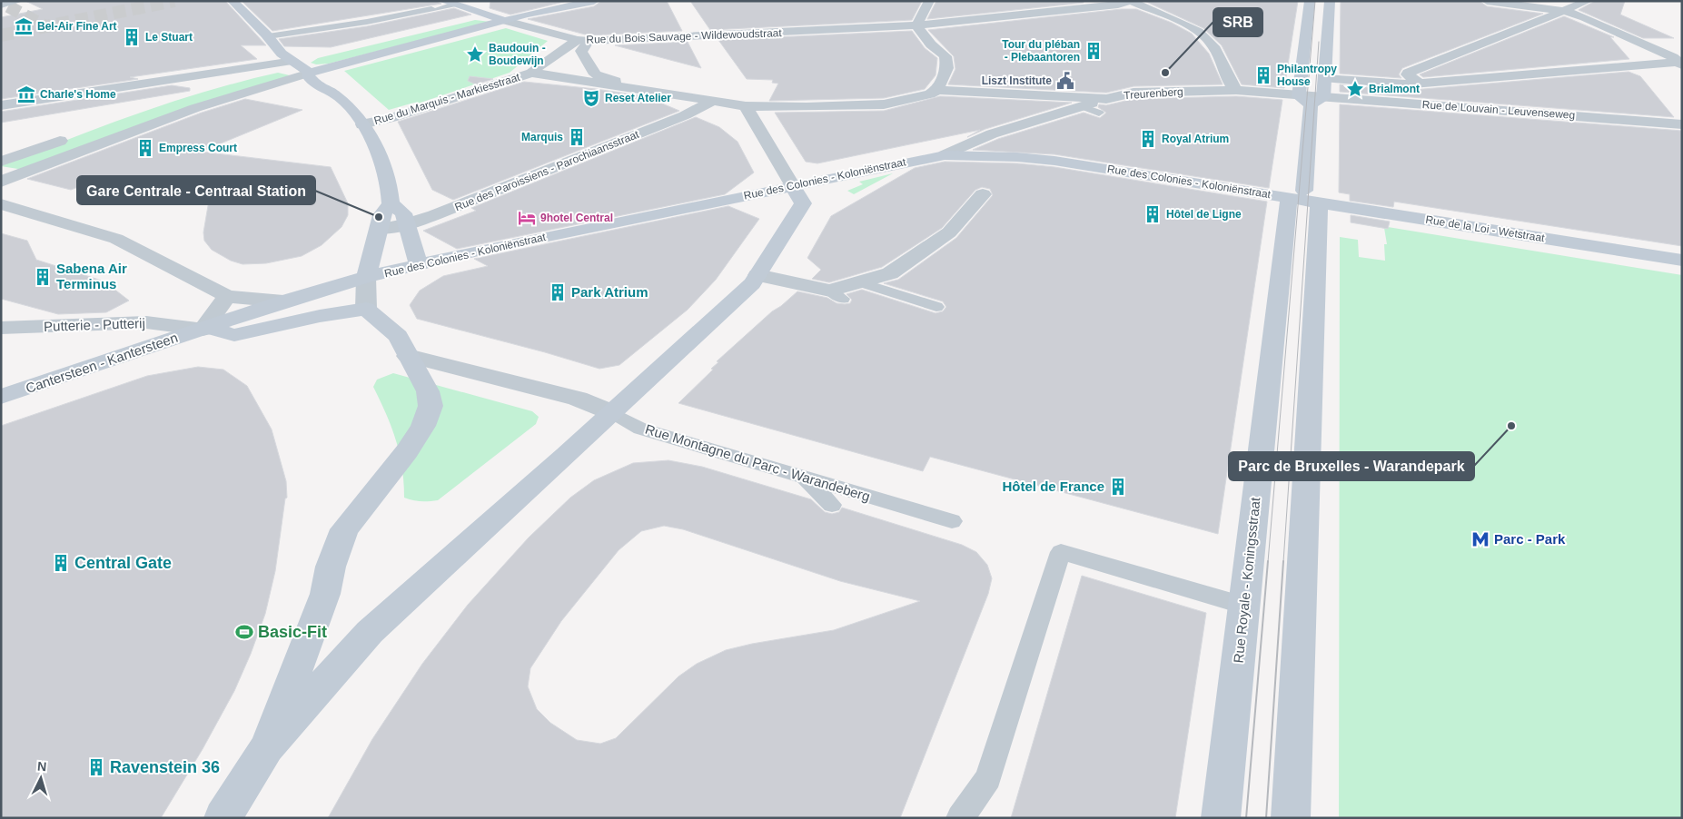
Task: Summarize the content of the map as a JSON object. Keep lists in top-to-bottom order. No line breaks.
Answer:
{"streets":{"street":["Rue du Bois Sauvage - Wildewoudstraat","Treurenberg","Rue du Marquis - Markiesstraat","Rue de Louvain - Leuvenseweg","Rue des Paroissiens - Parochiaansstraat","Rue des Colonies - Koloniënstraat","Rue de la Loi - Wetstraat","Putterie - Putterij","Cantersteen - Kantersteen","Rue Montagne du Parc - Warandeberg","Rue Royale - Koningsstraat"]},"crossings":[["Treurenberg","Rue de Louvain - Leuvenseweg"],["Treurenberg","Rue Royale - Koningsstraat"],["Rue de Louvain - Leuvenseweg","Rue Royale - Koningsstraat"],["Rue des Colonies - Koloniënstraat","Rue de la Loi - Wetstraat"],["Rue des Colonies - Koloniënstraat","Cantersteen - Kantersteen"],["Rue des Colonies - Koloniënstraat","Rue Royale - Koningsstraat"],["Rue de la Loi - Wetstraat","Rue Royale - Koningsstraat"],["Putterie - Putterij","Cantersteen - Kantersteen"]],"places":{"museum":["Bel-Air Fine Art","Charle's Home"],"building":["Le Stuart","Tour du pléban - Plebaantoren","Philantropy House","Marquis","Royal Atrium","Empress Court","Hôtel de Ligne","Sabena Air Terminus","Park Atrium","Hôtel de France","Central Gate","Ravenstein 36"],"place":["Baudouin - Boudewijn","Brialmont"],"other":["SRB","Gare Centrale - Centraal Station","Parc de Bruxelles - Warandepark"],"public building":["Liszt Institute"],"theatre":["Reset Atelier"],"hotel":["9hotel Central"],"metro station":["Parc - Park"],"sports":["Basic-Fit"]},"north":"top"}
